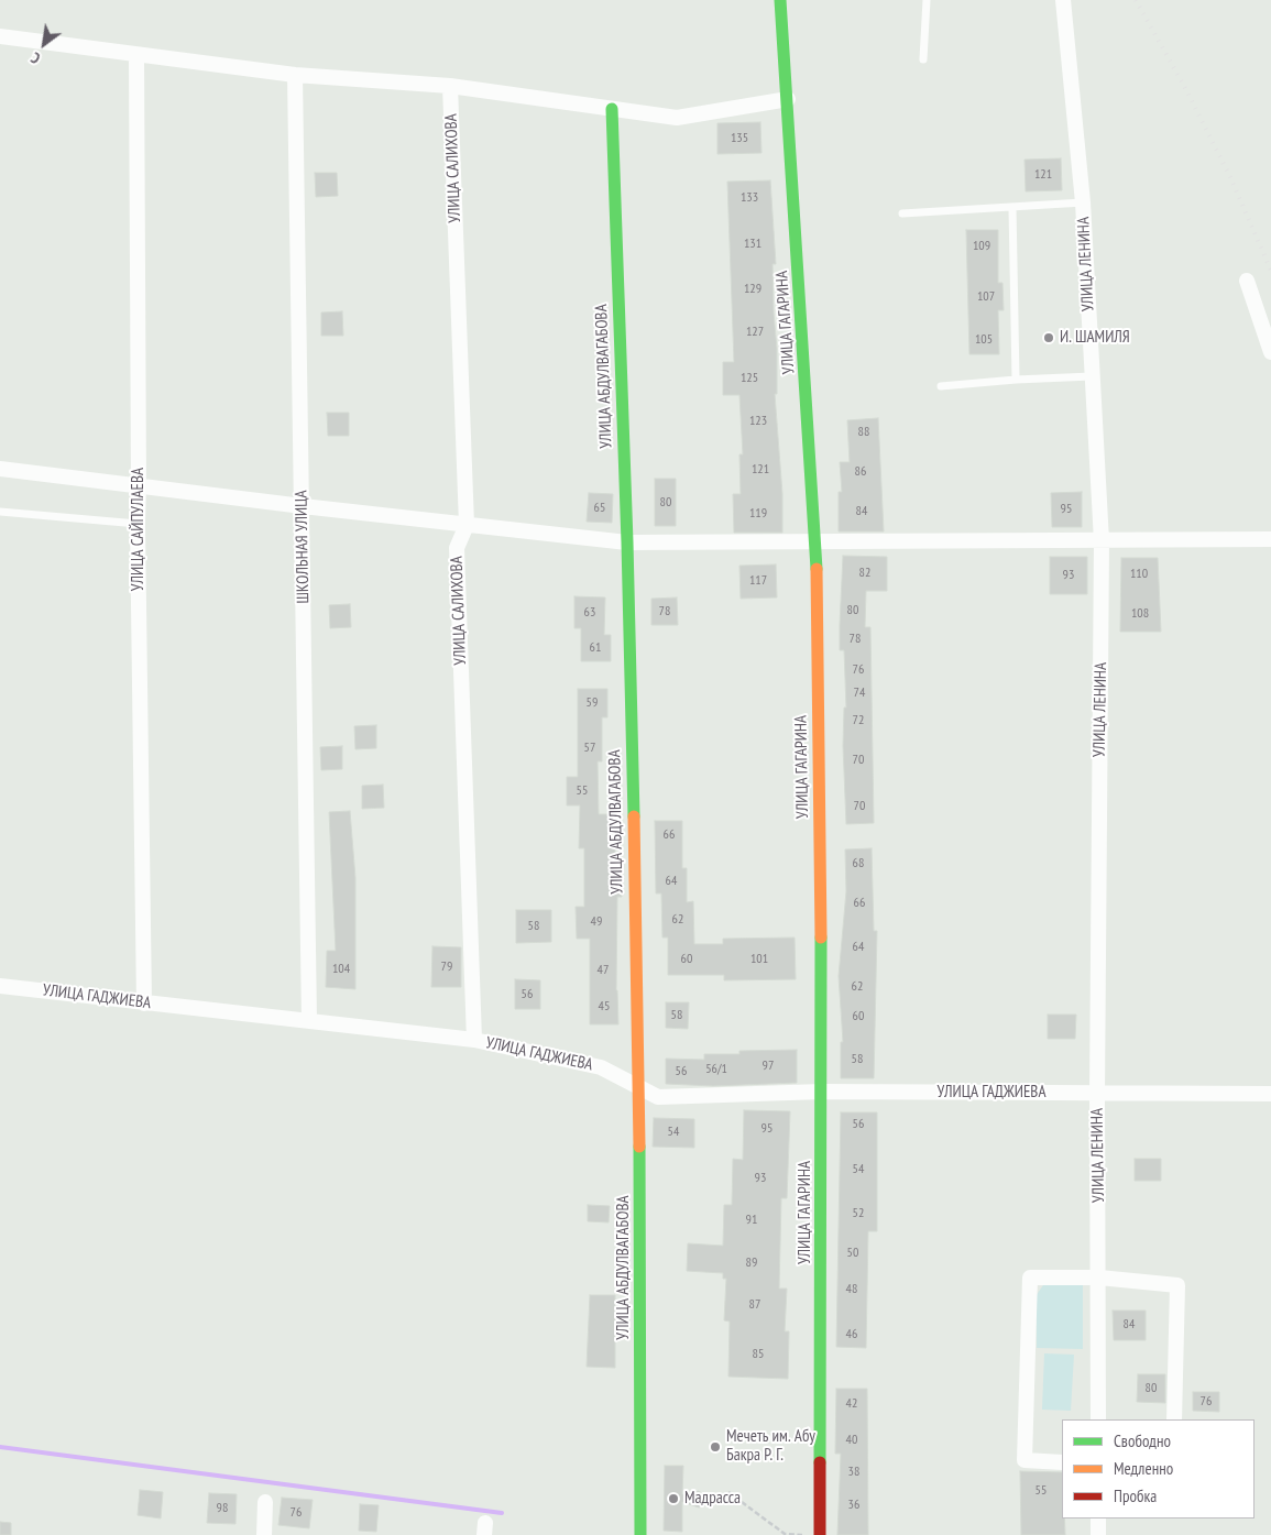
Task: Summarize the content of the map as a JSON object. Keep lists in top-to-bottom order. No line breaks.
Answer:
{"streets":{"street":["УЛИЦА САЛИХОВА","УЛИЦА ЛЕНИНА","УЛИЦА ГАГАРИНА","УЛИЦА АБДУЛВАГАБОВА","УЛИЦА САЙПУЛАЕВА","ШКОЛЬНАЯ УЛИЦА","УЛИЦА ГАДЖИЕВА"]},"crossings":[["УЛИЦА САЛИХОВА","УЛИЦА ГАДЖИЕВА"],["УЛИЦА ЛЕНИНА","УЛИЦА ГАДЖИЕВА"],["УЛИЦА ГАГАРИНА","УЛИЦА ГАДЖИЕВА"],["УЛИЦА АБДУЛВАГАБОВА","УЛИЦА ГАДЖИЕВА"],["УЛИЦА САЙПУЛАЕВА","УЛИЦА ГАДЖИЕВА"],["ШКОЛЬНАЯ УЛИЦА","УЛИЦА ГАДЖИЕВА"]],"places":["И. ШАМИЛЯ","Мечеть им. Абу Бакра Р. Г.","Мадрасса"],"house_numbers":["135","121","133","131","109","129","107","127","105","125","123","88","121","86","80","65","95","84","119","82","110","93","117","80","78","63","108","78","61","76","74","59","72","57","70","55","70","66","68","64","66","62","49","58","64","60","101","79","104","47","62","56","45","58","60","58","97","56/1","56","56","95","54","54","93","52","91","50","89","48","87","84","46","85","80","76","42","40","38","55","36","98","76"],"legend":["Свободно","Медленно","Пробка"],"north":"bottom left"}
